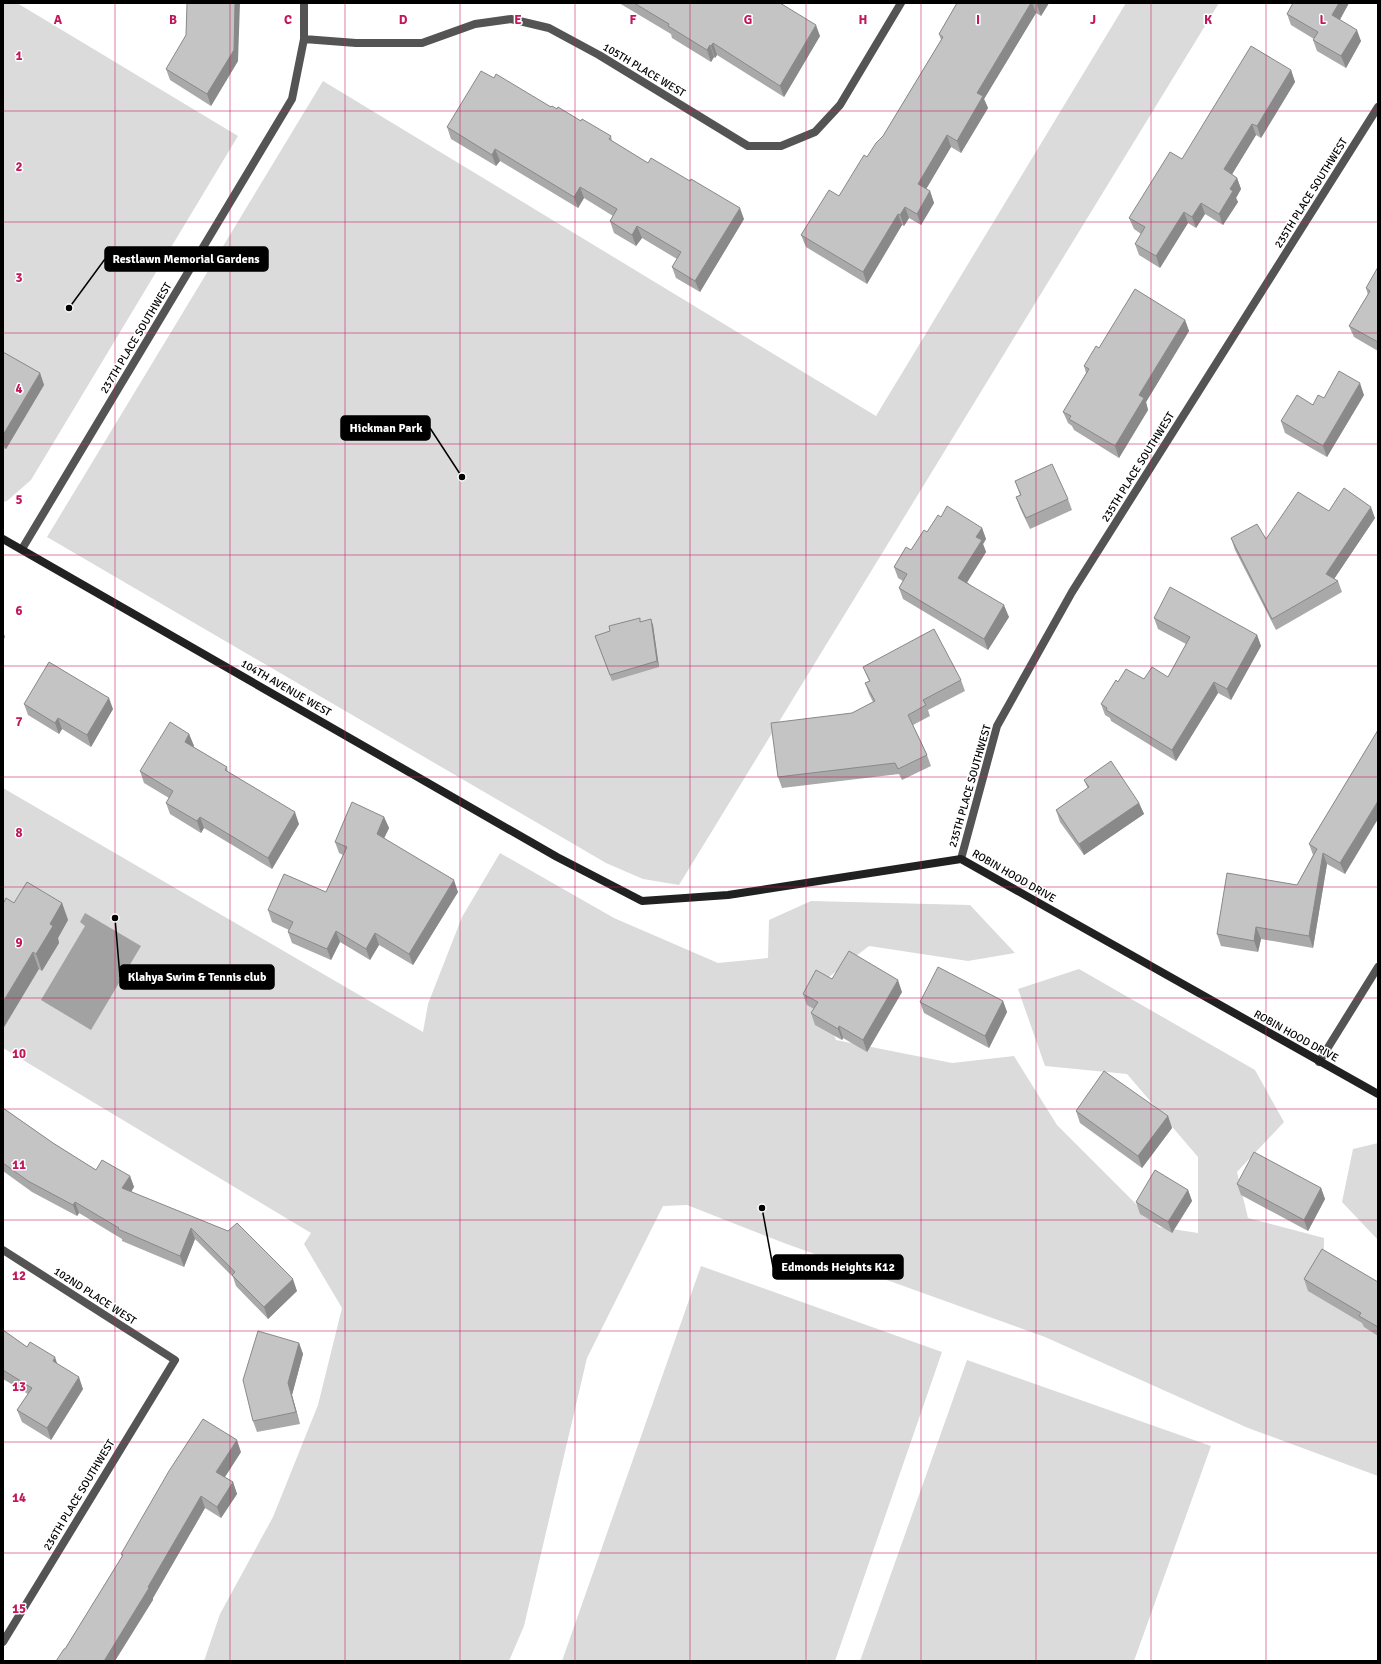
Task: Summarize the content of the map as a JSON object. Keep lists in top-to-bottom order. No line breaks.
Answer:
{"streets":{"street":["105TH PLACE WEST","235TH PLACE SOUTHWEST","237TH PLACE SOUTHWEST","104TH AVENUE WEST","ROBIN HOOD DRIVE","102ND PLACE WEST","236TH PLACE SOUTHWEST"]},"crossings":[["105TH PLACE WEST","237TH PLACE SOUTHWEST"],["235TH PLACE SOUTHWEST","ROBIN HOOD DRIVE"],["237TH PLACE SOUTHWEST","104TH AVENUE WEST"],["104TH AVENUE WEST","ROBIN HOOD DRIVE"],["102ND PLACE WEST","236TH PLACE SOUTHWEST"]],"places":["Restlawn Memorial Gardens","Hickman Park","Klahya Swim & Tennis club","Edmonds Heights K12"],"grid":{"columns":["A","B","C","D","E","F","G","H","I","J","K","L"],"rows":["1","2","3","4","5","6","7","8","9","10","11","12","13","14","15"]}}
